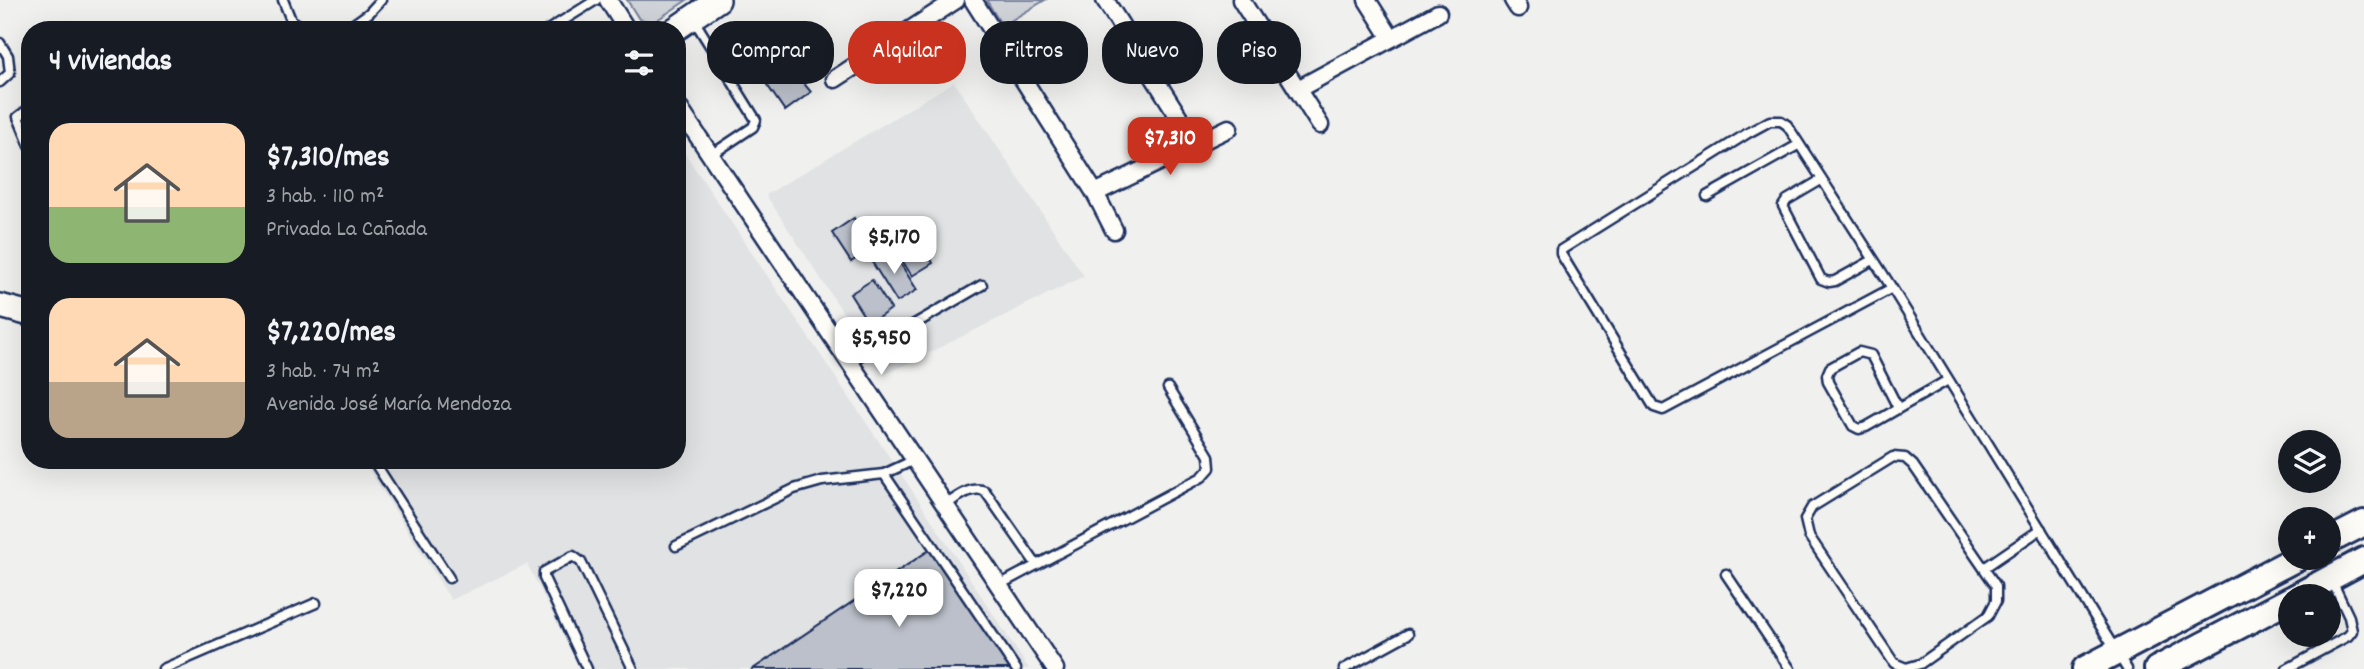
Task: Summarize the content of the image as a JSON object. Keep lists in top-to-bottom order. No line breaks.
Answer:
{"page":{"chip":["Comprar","Alquilar","Filtros","Nuevo","Piso"],"heading":"4 viviendas","list":[{"name":"$7,310/mes","note":"3 hab. · 110 m² · Privada La Cañada"},{"name":"$7,220/mes","note":"3 hab. · 74 m² · Avenida José María Mendoza"}],"price":["$7,310","$5,170","$5,950","$7,220"],"map_buttons":["+","−"]}}
